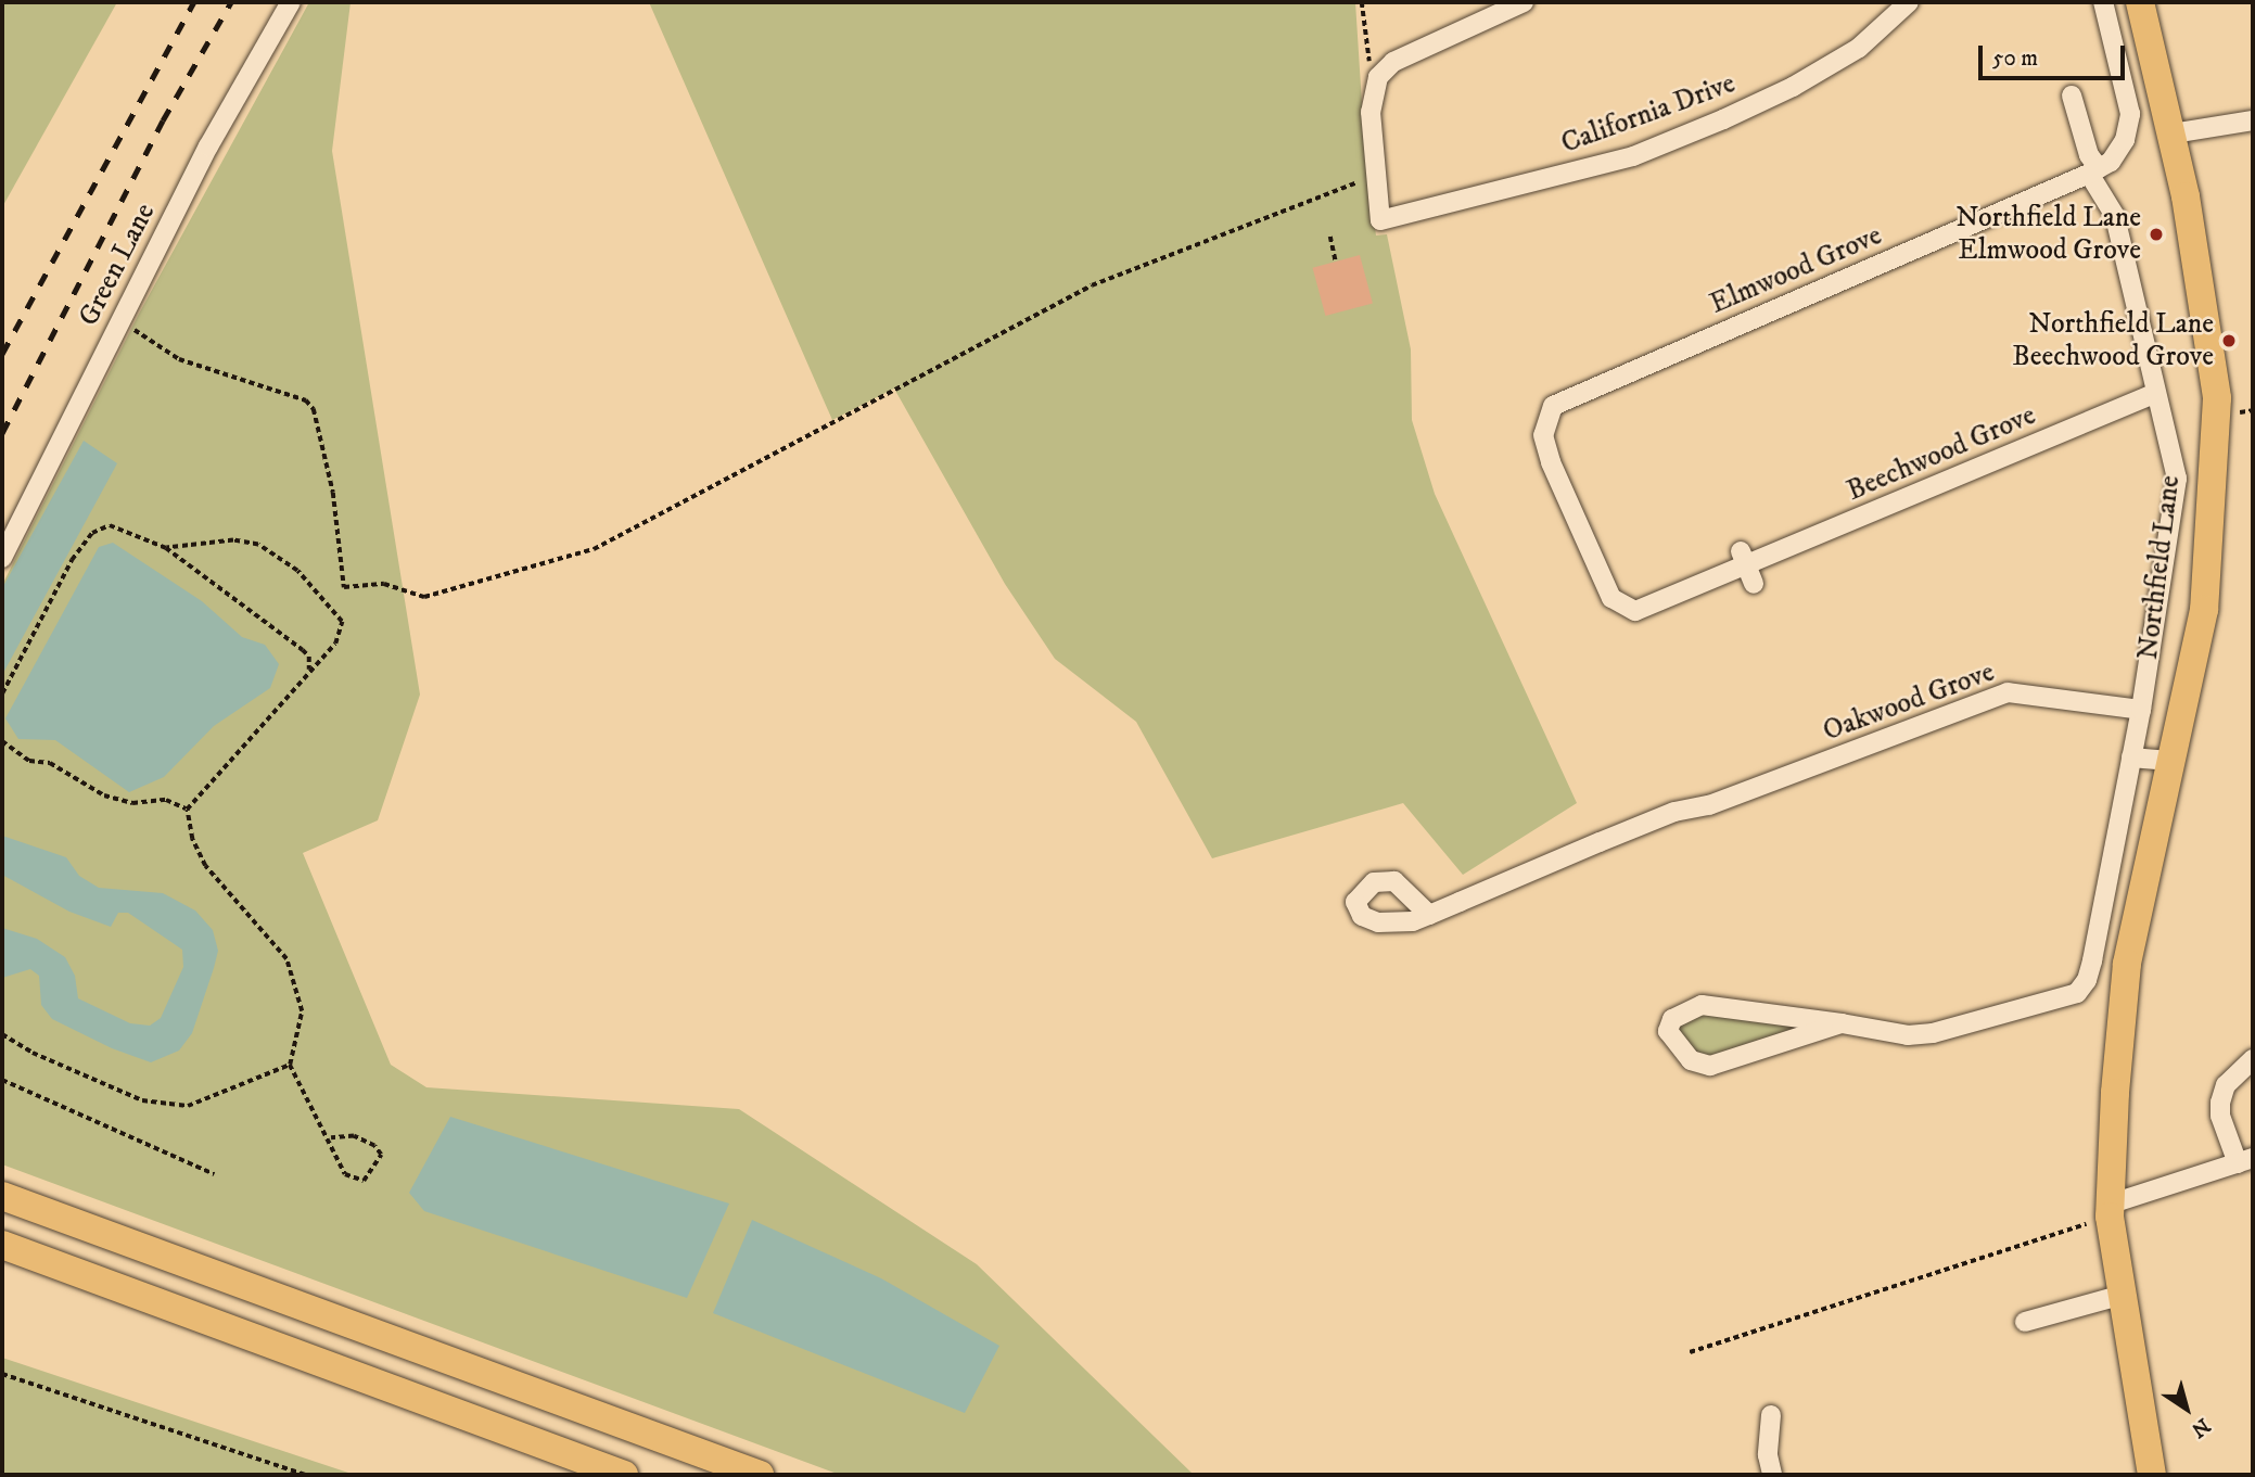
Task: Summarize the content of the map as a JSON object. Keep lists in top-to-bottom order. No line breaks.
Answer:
{"streets":{"highway":["Northfield Lane"],"street":["California Drive","Green Lane","Elmwood Grove","Beechwood Grove","Oakwood Grove"]},"crossings":[["Elmwood Grove","Beechwood Grove"],["Elmwood Grove","Northfield Lane"],["Beechwood Grove","Northfield Lane"],["Northfield Lane","Oakwood Grove"]],"places":["Northfield Lane Elmwood Grove","Northfield Lane Beechwood Grove"],"scale_bar":"50 m","north":"bottom right"}
